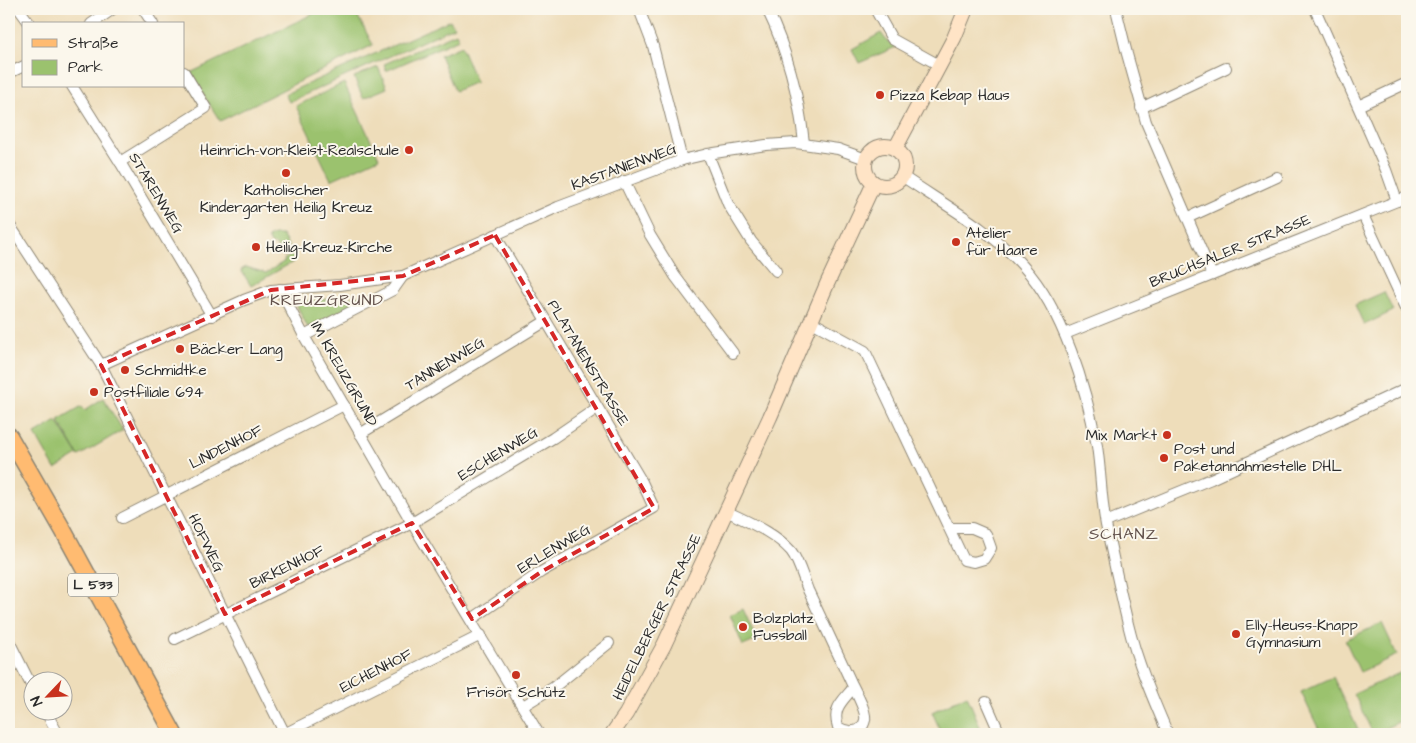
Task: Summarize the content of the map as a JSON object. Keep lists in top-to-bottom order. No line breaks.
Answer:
{"streets":{"main road":["L 533","HEIDELBERGER STRASSE"],"street":["KASTANIENWEG","STARENWEG","BRUCHSALER STRASSE","PLATANENSTRASSE","TANNENWEG","IM KREUZGRUND","LINDENHOF","ESCHENWEG","HOFWEG","ERLENWEG","BIRKENHOF","EICHENHOF"]},"crossings":[["KASTANIENWEG","PLATANENSTRASSE"],["KASTANIENWEG","IM KREUZGRUND"],["KASTANIENWEG","HEIDELBERGER STRASSE"],["PLATANENSTRASSE","TANNENWEG"],["PLATANENSTRASSE","ESCHENWEG"],["PLATANENSTRASSE","ERLENWEG"],["TANNENWEG","IM KREUZGRUND"],["IM KREUZGRUND","LINDENHOF"],["IM KREUZGRUND","ESCHENWEG"],["IM KREUZGRUND","ERLENWEG"],["IM KREUZGRUND","BIRKENHOF"],["IM KREUZGRUND","EICHENHOF"],["LINDENHOF","HOFWEG"],["ESCHENWEG","BIRKENHOF"],["HOFWEG","BIRKENHOF"],["HOFWEG","EICHENHOF"]],"districts":["KREUZGRUND","SCHANZ"],"places":["Pizza Kebap Haus","Heinrich-von-Kleist-Realschule","Katholischer Kindergarten Heilig Kreuz","Atelier für Haare","Heilig-Kreuz-Kirche","Bäcker Lang","Schmidtke","Postfiliale 694","Mix Markt","Post und Paketannahmestelle DHL","Bolzplatz Fussball","Elly-Heuss-Knapp Gymnasium","Frisör Schütz"],"legend":["Straße","Park"],"north":"bottom left"}
